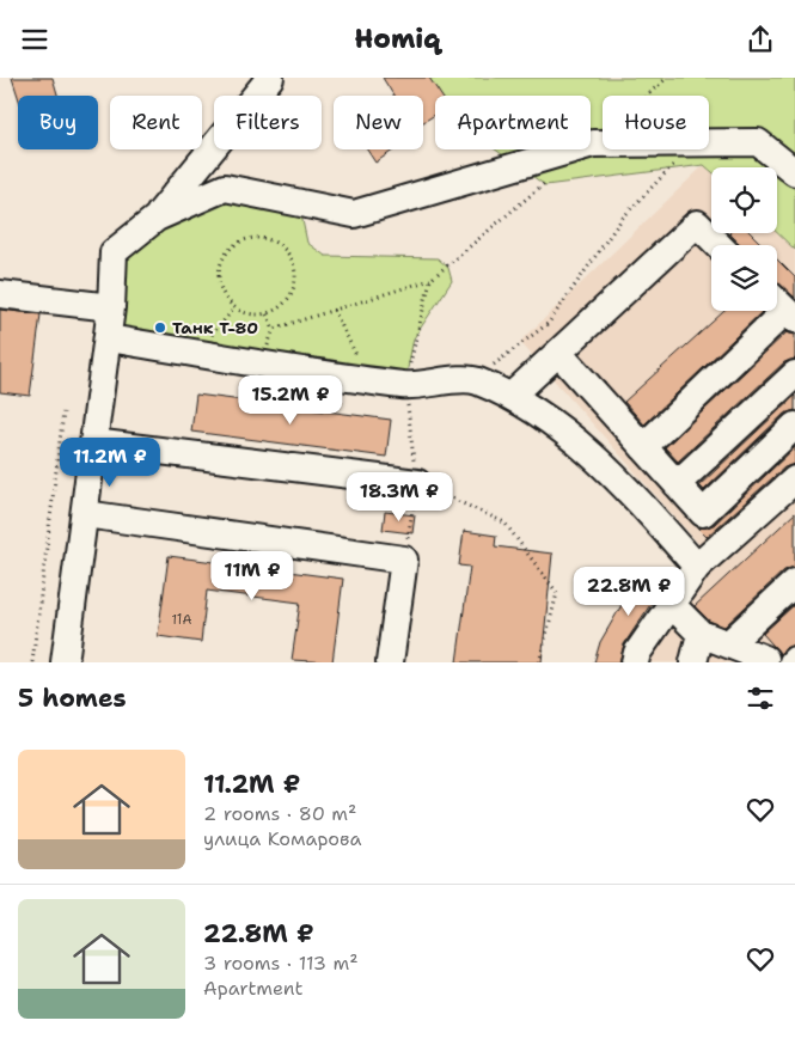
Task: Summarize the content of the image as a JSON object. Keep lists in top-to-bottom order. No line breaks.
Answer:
{"places":["Танк Т-80"],"house_numbers":["11А"],"page":{"header":"Homiq","chip":["Buy","Rent","Filters","New","Apartment","House"],"price":["15.2M ₽","11.2M ₽","18.3M ₽","11M ₽","22.8M ₽"],"heading":"5 homes","list":[{"name":"11.2M ₽","note":"2 rooms · 80 m² · улица Комарова"},{"name":"22.8M ₽","note":"3 rooms · 113 m² · Apartment"}]}}
